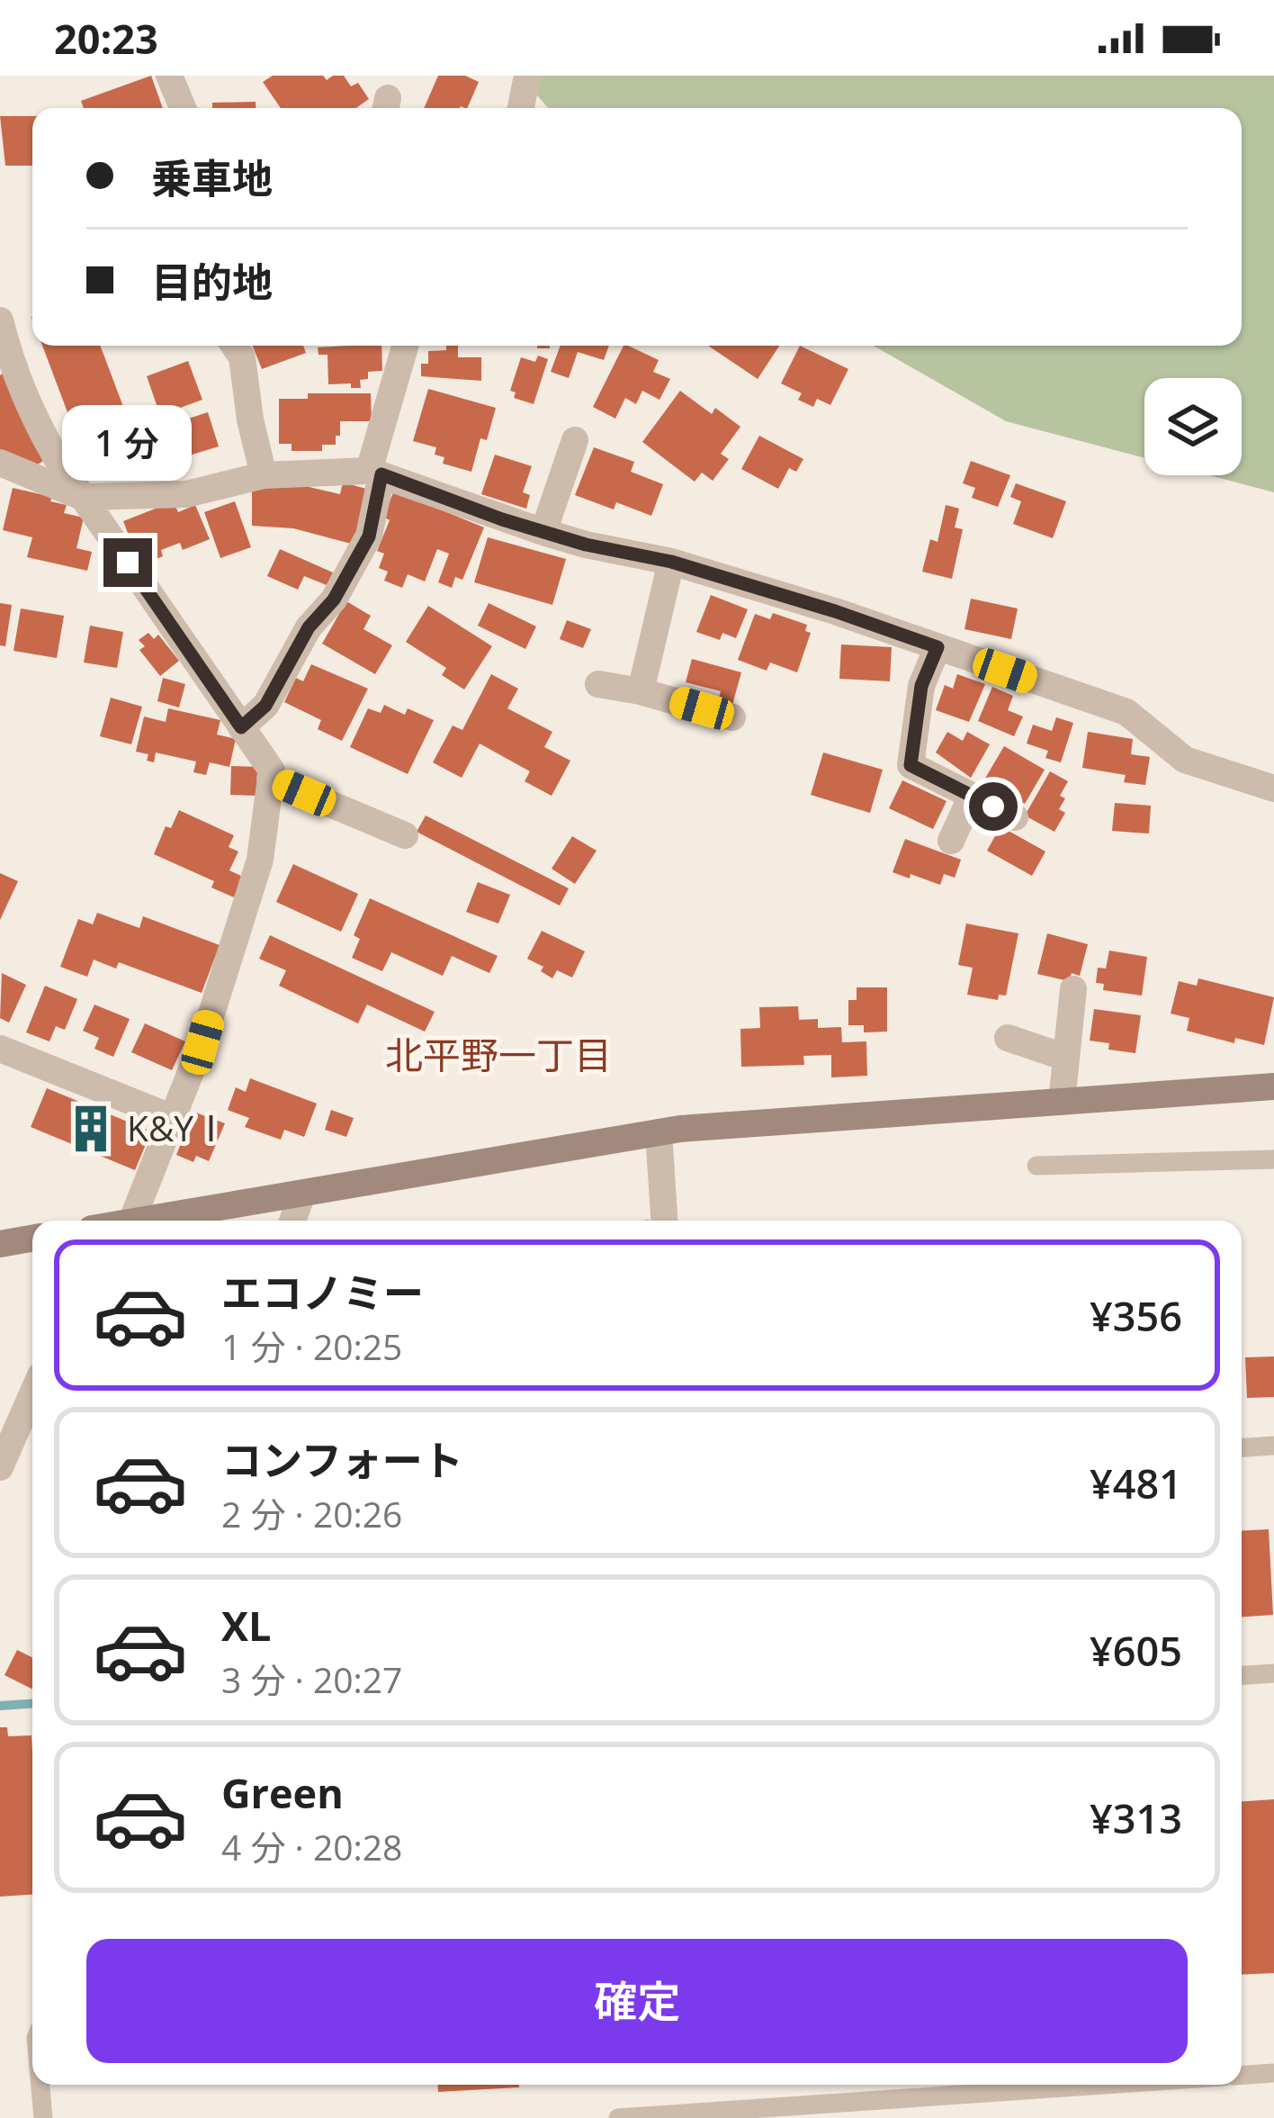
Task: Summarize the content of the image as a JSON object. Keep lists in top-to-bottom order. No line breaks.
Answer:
{"districts":["北平野一丁目"],"places":{"building":["K&YⅠ"]},"page":{"status":"20:23","banner":["乗車地","目的地"],"bubble":"1 分","list":[{"name":"エコノミー","note":"1 分 · 20:25","value":"¥356"},{"name":"コンフォート","note":"2 分 · 20:26","value":"¥481"},{"name":"XL","note":"3 分 · 20:27","value":"¥605"},{"name":"Green","note":"4 分 · 20:28","value":"¥313"}],"buttons":"確定"}}
